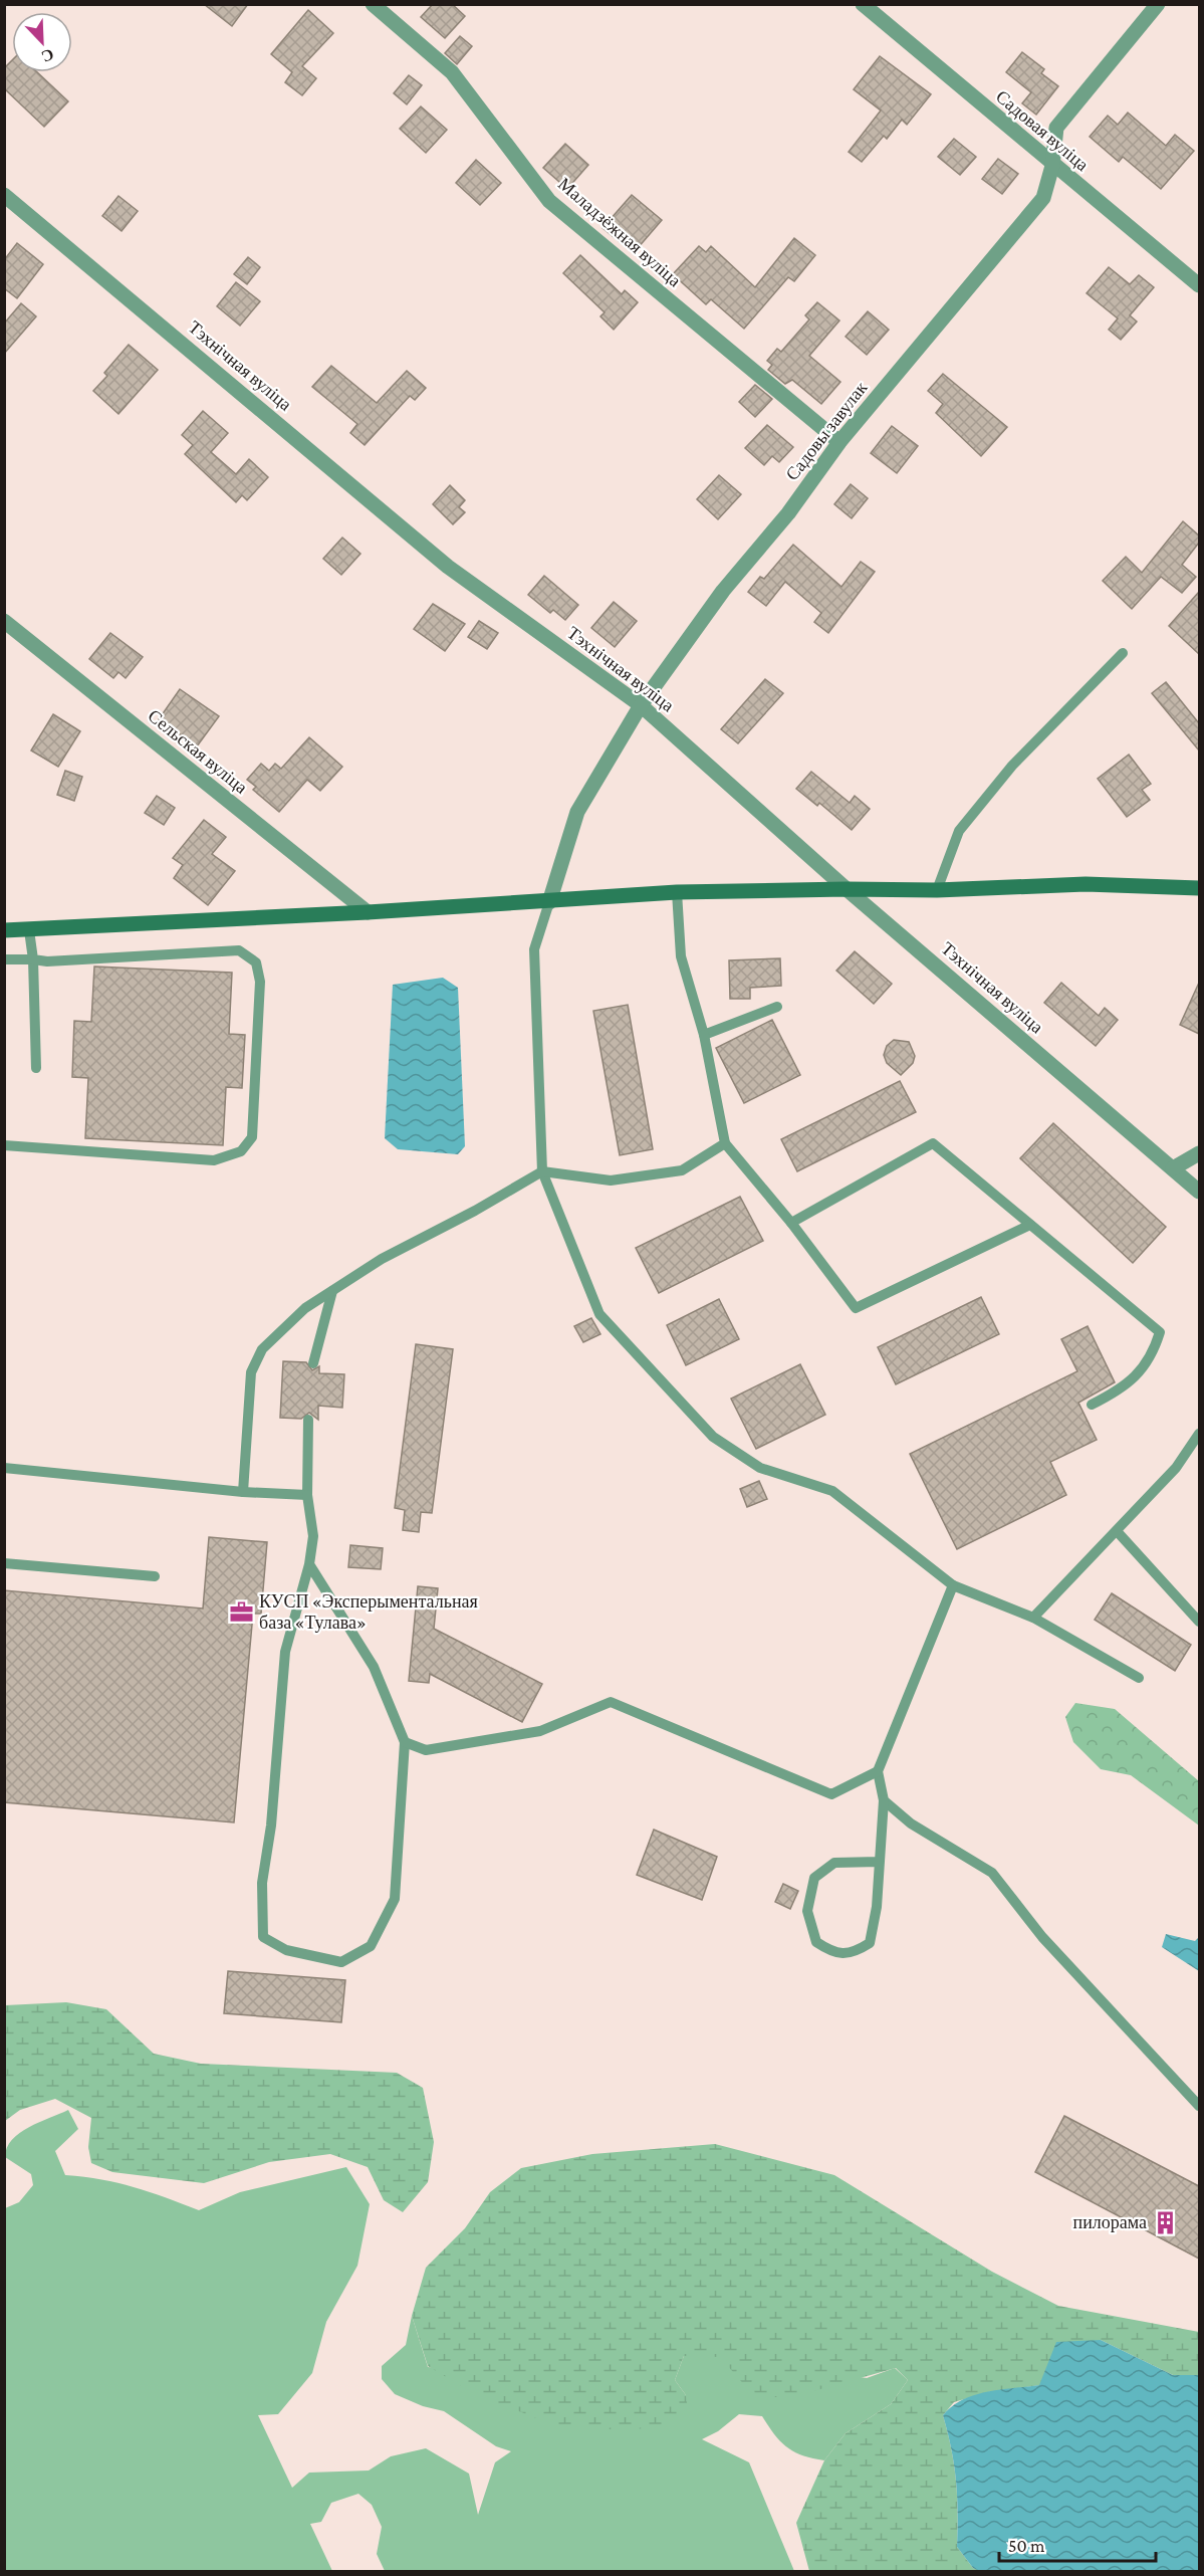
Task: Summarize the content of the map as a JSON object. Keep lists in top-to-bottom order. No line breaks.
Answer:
{"streets":{"street":["Садовая вуліца","Маладзёжная вуліца","Тэхнічная вуліца","Садовы завулак","Сельская вуліца"]},"crossings":[["Садовая вуліца","Садовы завулак"],["Маладзёжная вуліца","Садовы завулак"],["Тэхнічная вуліца","Садовы завулак"]],"places":{"office":["КУСП «Эксперыментальная база «Тулава»"],"building":["пилорама"]},"scale_bar":"50 m","north":"bottom right"}
